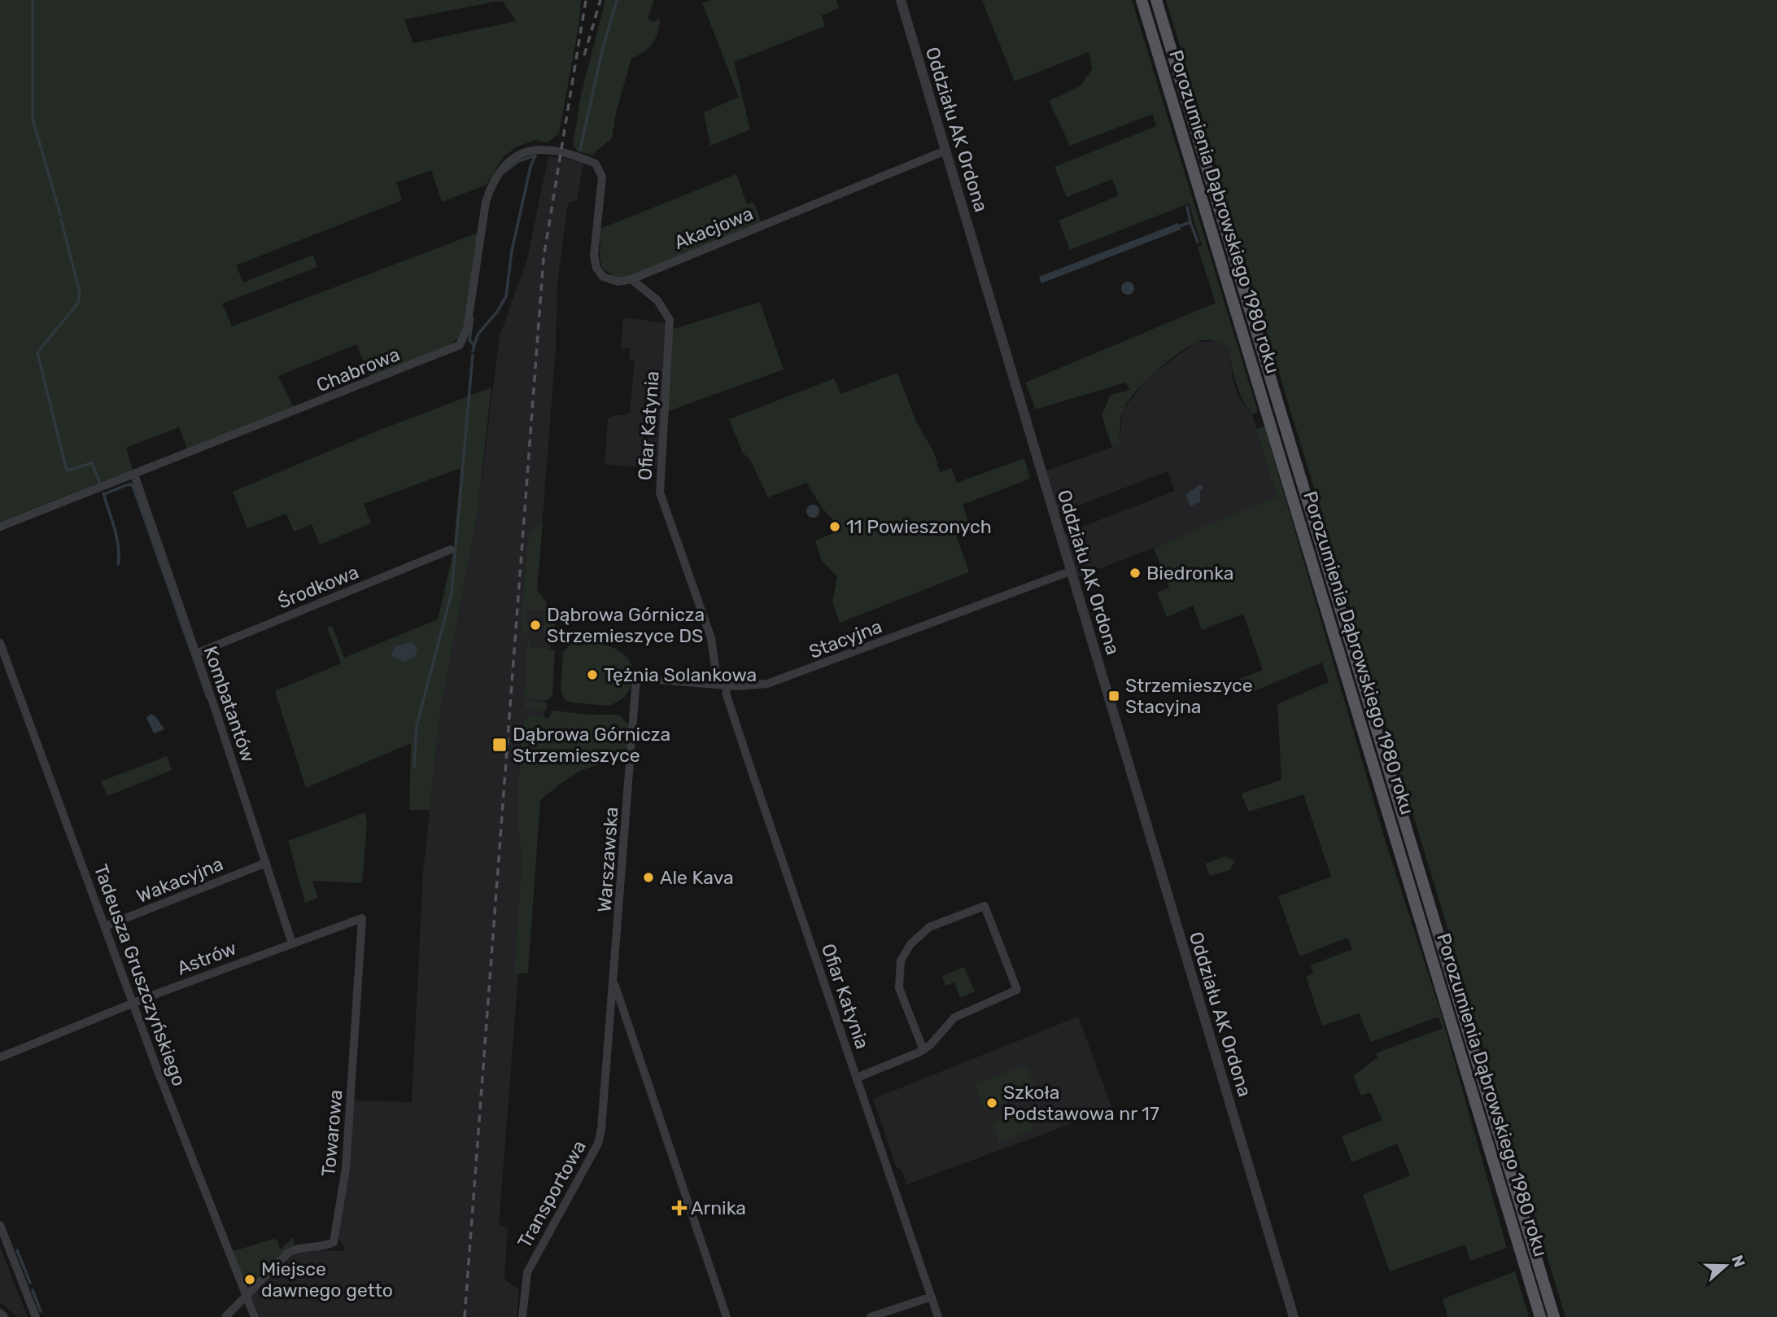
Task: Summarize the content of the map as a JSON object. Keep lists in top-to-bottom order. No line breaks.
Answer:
{"streets":{"main road":["Porozumienia Dąbrowskiego 1980 roku"],"street":["Oddziału AK Ordona","Akacjowa","Chabrowa","Ofiar Katynia","Środkowa","Stacyjna","Kombatantów","Warszawska","Wakacyjna","Astrów","Tadeusza Gruszczyńskiego","Towarowa","Transportowa"]},"crossings":[["Oddziału AK Ordona","Akacjowa"],["Oddziału AK Ordona","Stacyjna"],["Akacjowa","Chabrowa"],["Akacjowa","Ofiar Katynia"],["Chabrowa","Kombatantów"],["Ofiar Katynia","Stacyjna"],["Środkowa","Kombatantów"],["Stacyjna","Warszawska"],["Kombatantów","Wakacyjna"],["Kombatantów","Astrów"],["Warszawska","Transportowa"],["Wakacyjna","Tadeusza Gruszczyńskiego"],["Astrów","Tadeusza Gruszczyńskiego"],["Astrów","Towarowa"],["Tadeusza Gruszczyńskiego","Towarowa"]],"places":{"other":["11 Powieszonych","Biedronka","Dąbrowa Górnicza Strzemieszyce DS","Tężnia Solankowa","Ale Kava","Szkoła Podstawowa nr 17","Miejsce dawnego getto"],"transit":["Strzemieszyce Stacyjna","Dąbrowa Górnicza Strzemieszyce"],"health":["Arnika"]},"north":"right"}
